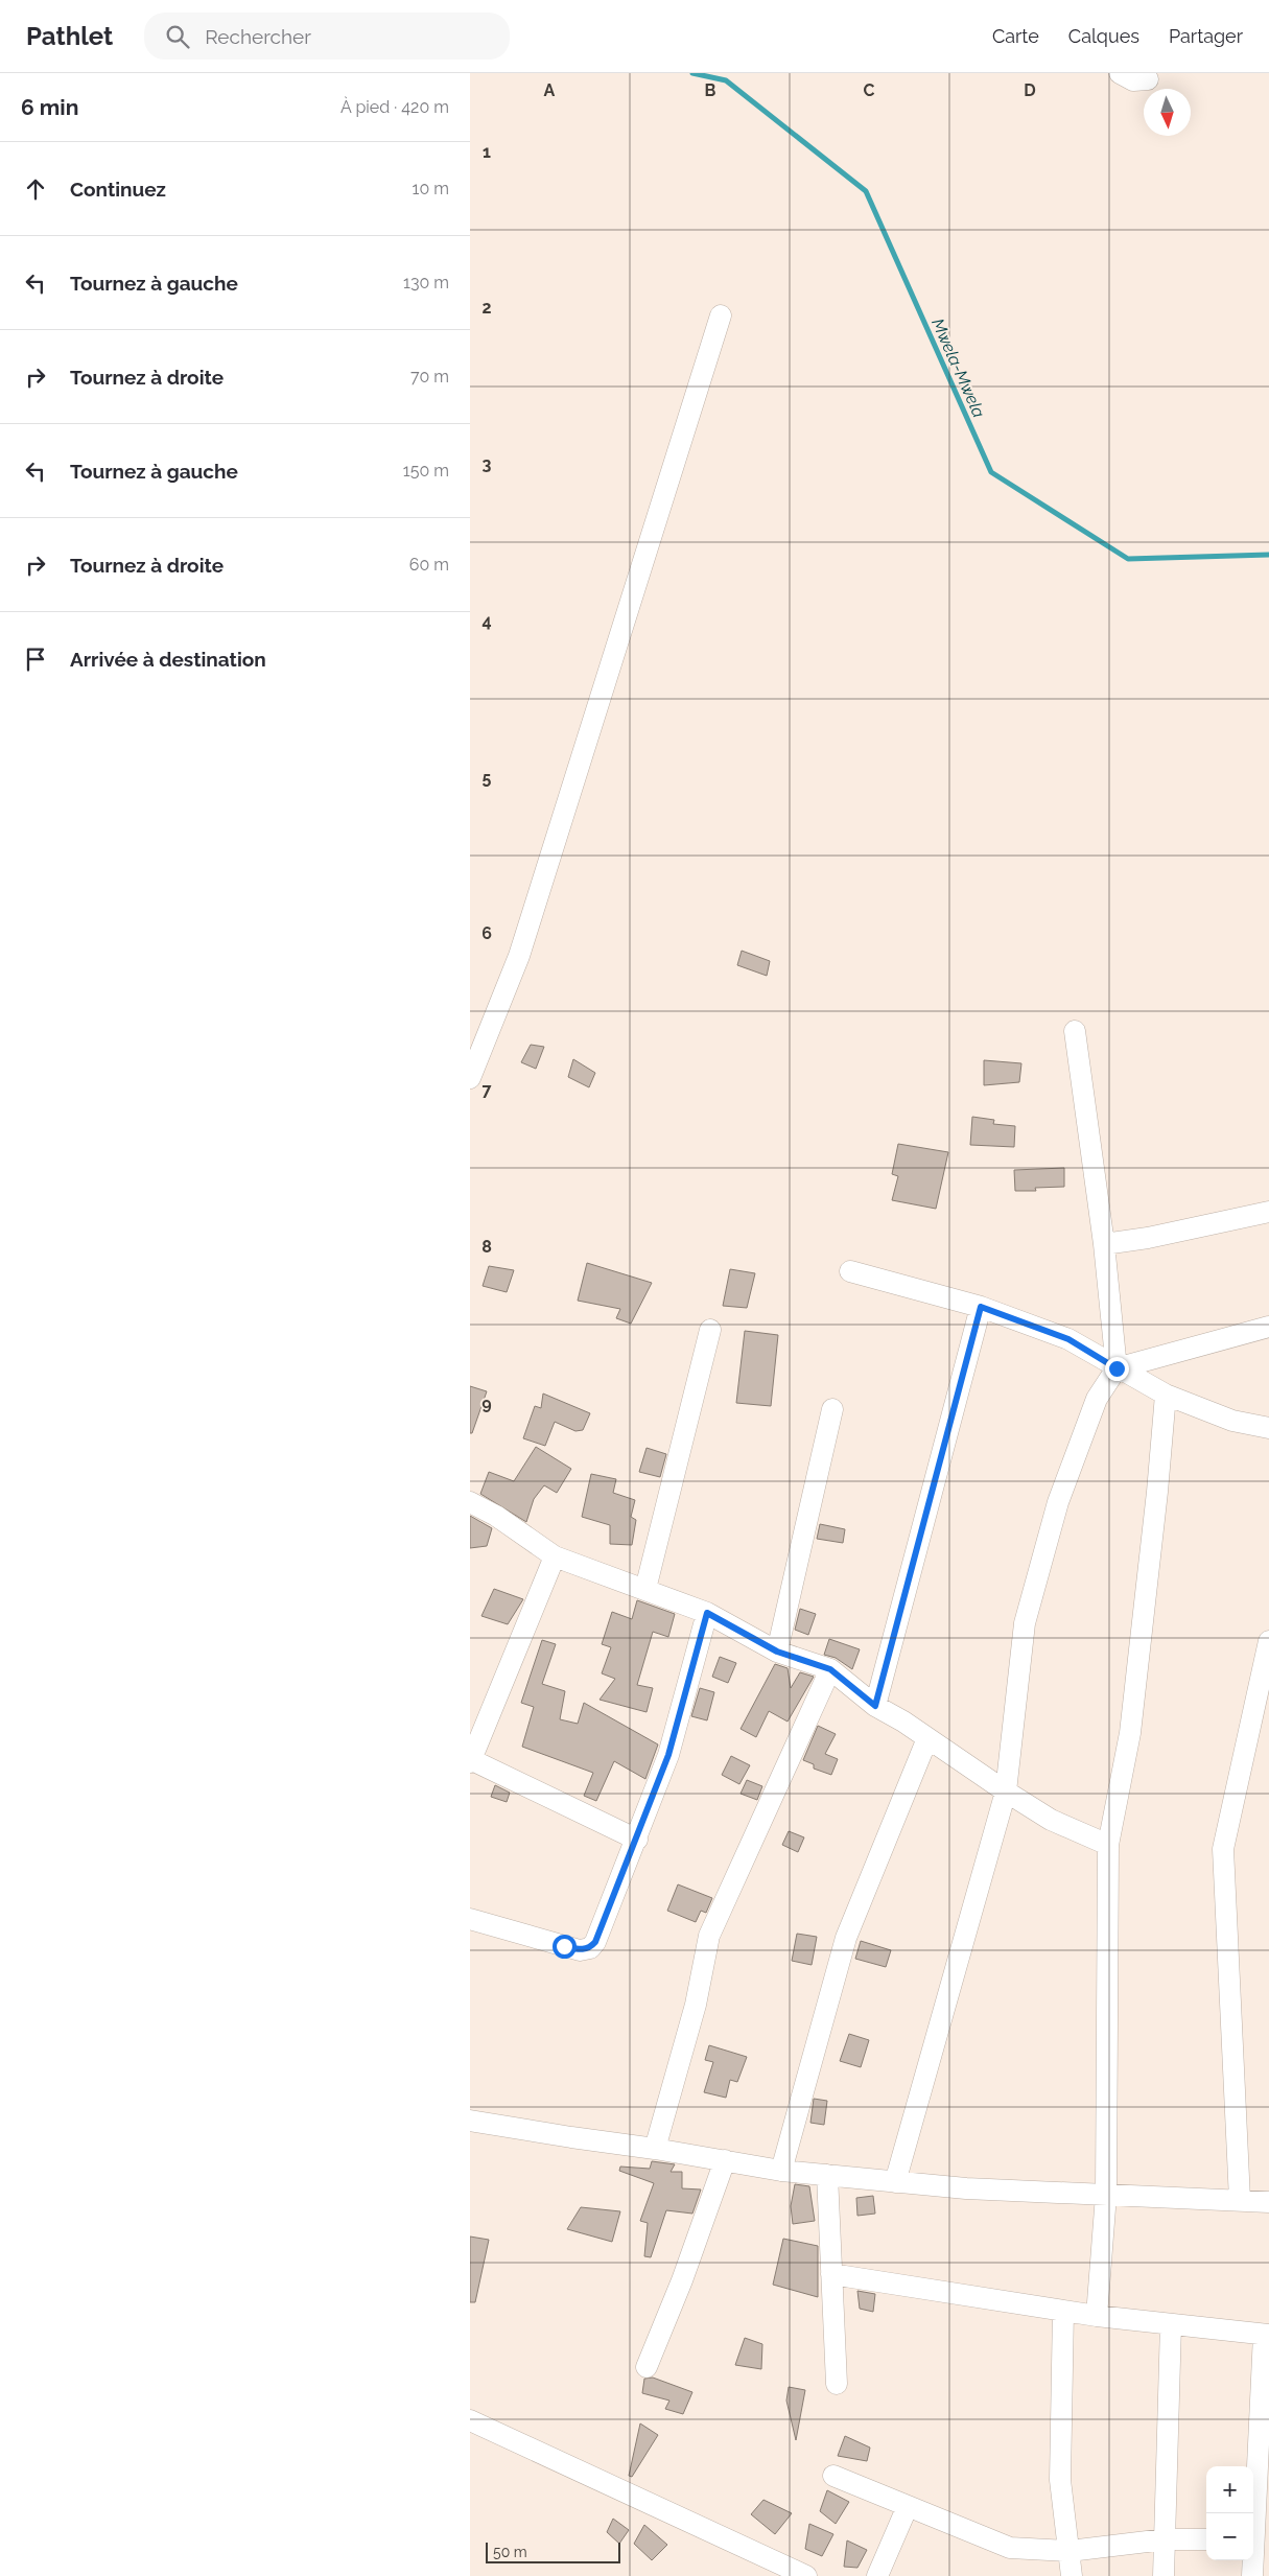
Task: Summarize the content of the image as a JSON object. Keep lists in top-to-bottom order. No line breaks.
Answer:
{"water":["Mwela-Mwela"],"scale_bar":"50 m","north":"bottom","page":{"header":"Pathlet","search":"Rechercher","nav":["Carte","Calques","Partager"],"heading":["6 min","À pied · 420 m"],"list":[["Continuez","10 m"],["Tournez à gauche","130 m"],["Tournez à droite","70 m"],["Tournez à gauche","150 m"],["Tournez à droite","60 m"],"Arrivée à destination"],"map_buttons":["+","−"],"scale":"50 m"},"grid":{"columns":["A","B","C","D"],"rows":["1","2","3","4","5","6","7","8","9"]}}
